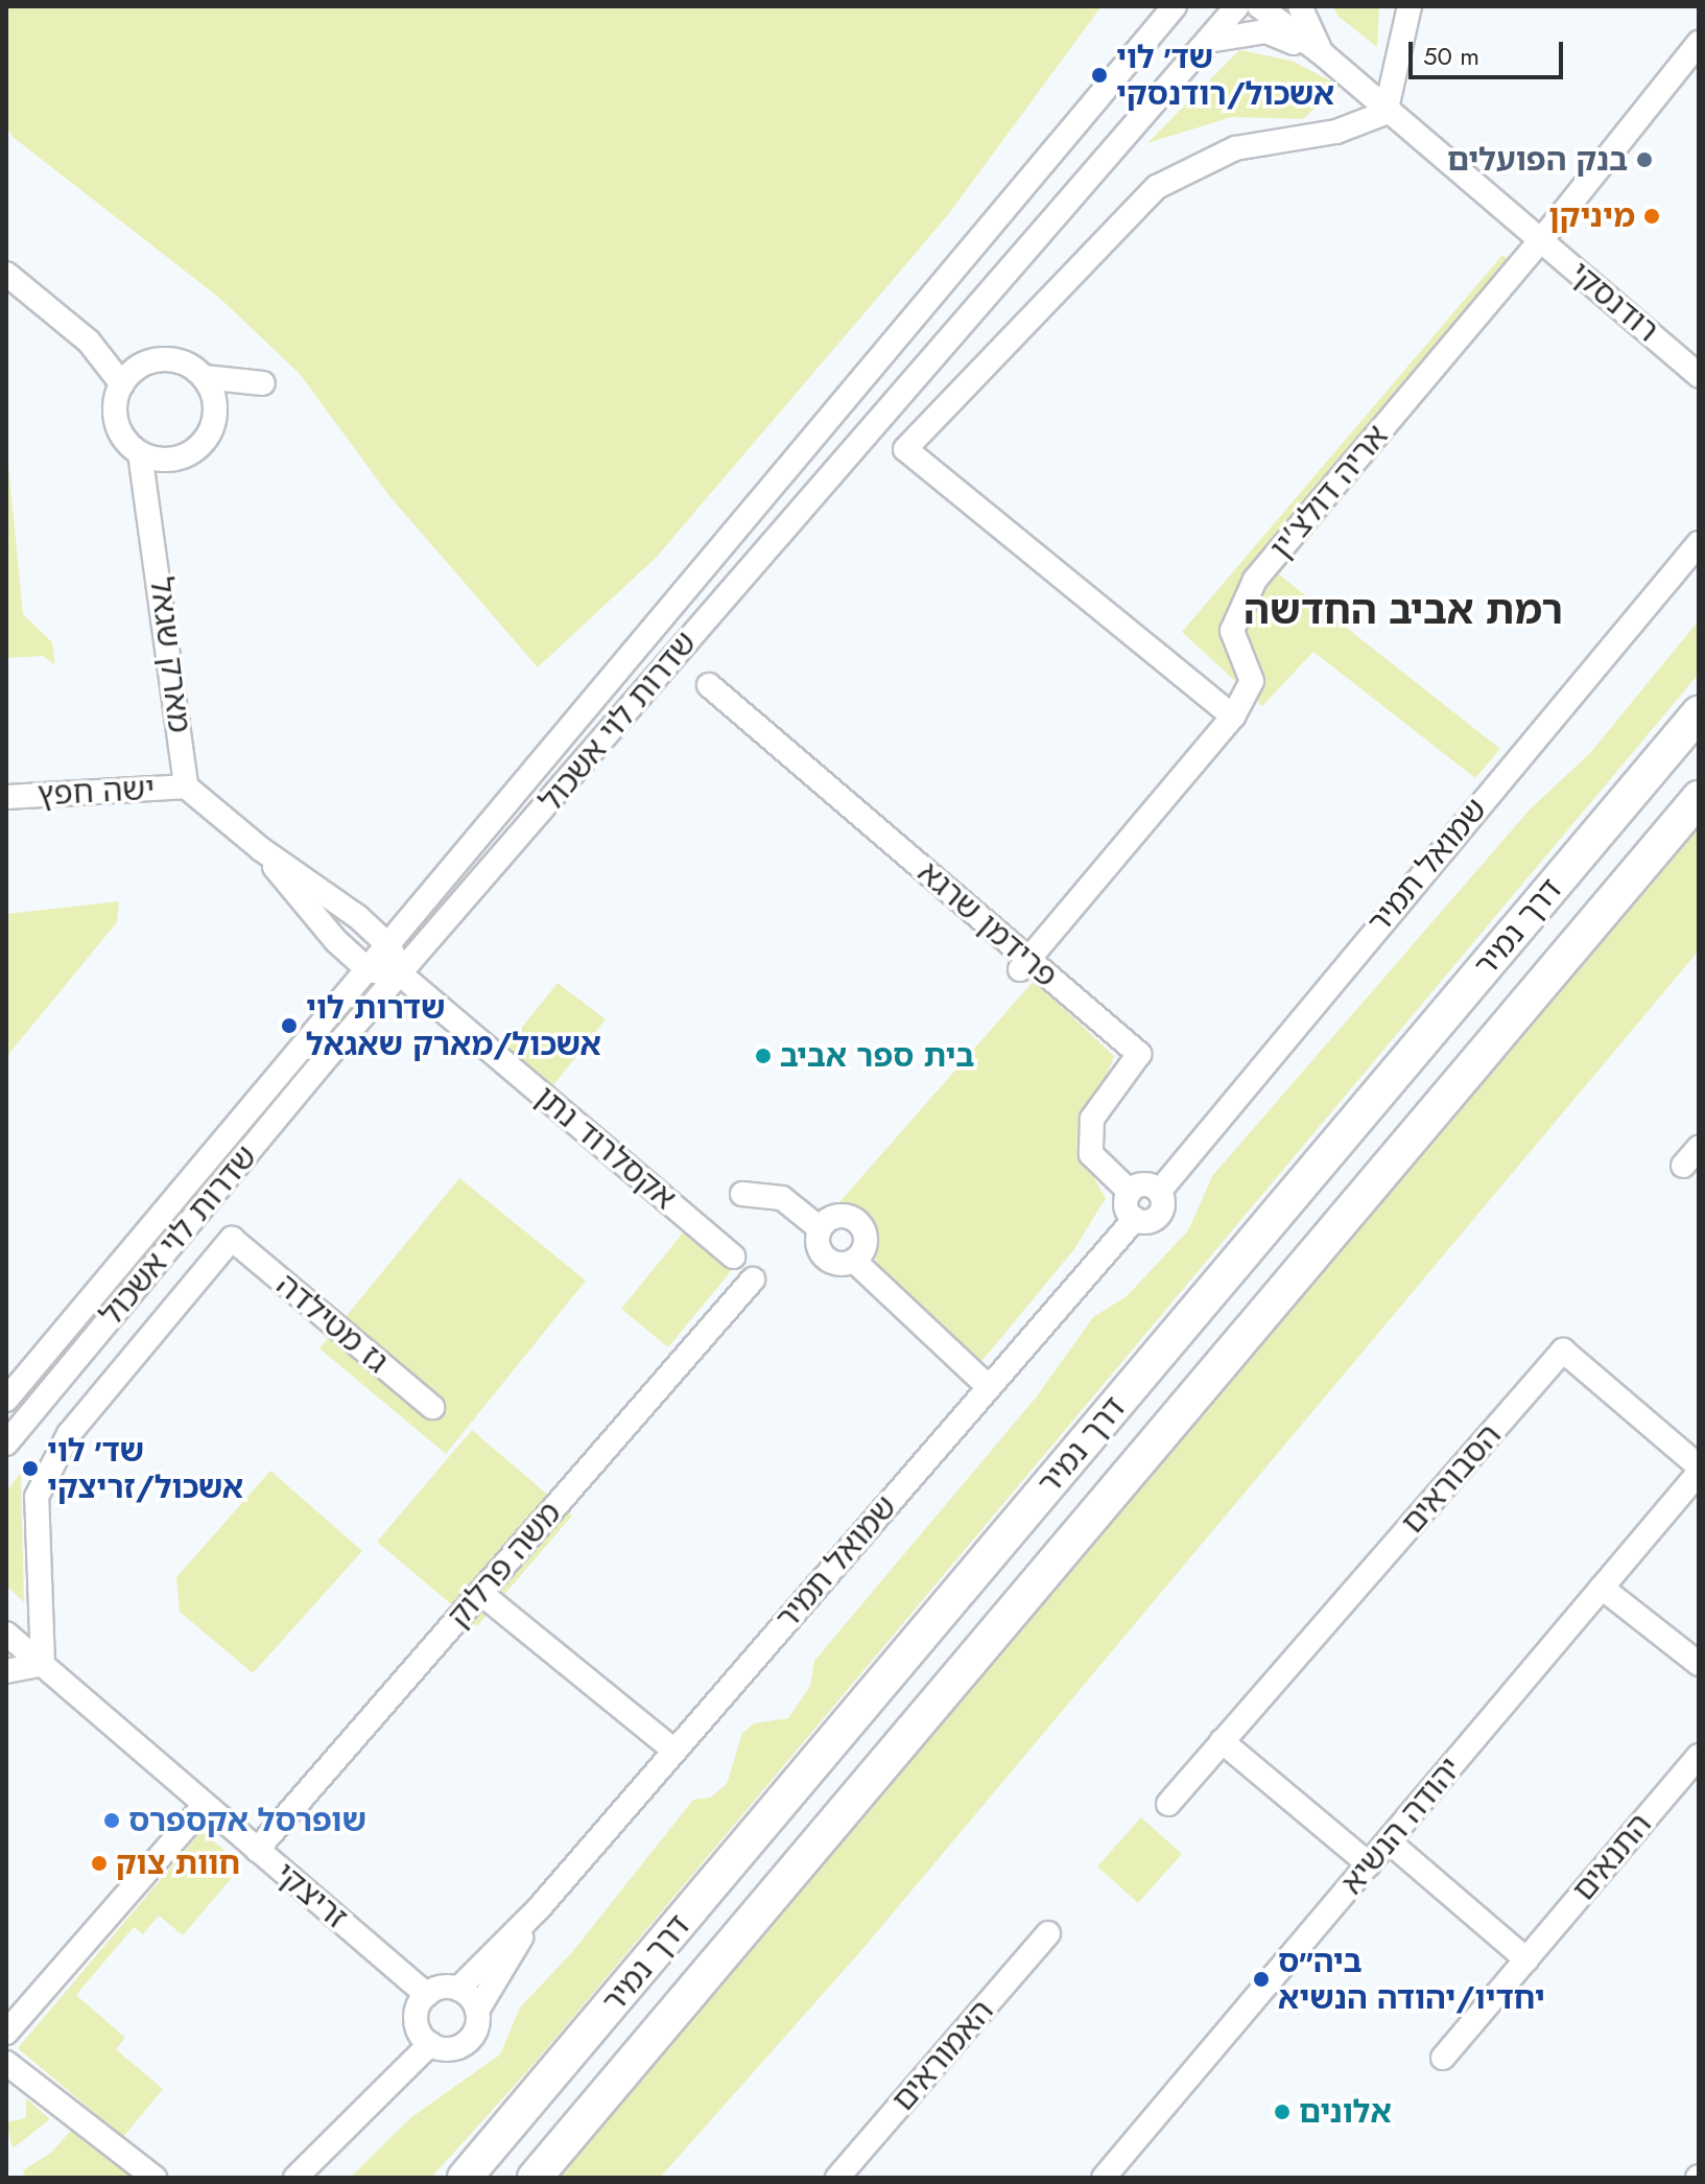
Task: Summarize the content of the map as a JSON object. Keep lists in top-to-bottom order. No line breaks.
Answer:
{"streets":{"highway":["דרך נמיר"],"street":["רודנסקי","אריה דולצ'ין","מארק שגאל","שדרות לוי אשכול","ישה חפץ","שמואל תמיר","פרידמן שרגא","אקסלרוד נתן","גז מטילדה","הסבוראים","משה פרלוק","יהודה הנשיא","התנאים","זריצקי","האמוראים"]},"crossings":[["רודנסקי","אריה דולצ'ין"],["אריה דולצ'ין","פרידמן שרגא"],["מארק שגאל","ישה חפץ"],["שדרות לוי אשכול","אקסלרוד נתן"],["שדרות לוי אשכול","גז מטילדה"],["שדרות לוי אשכול","זריצקי"],["שמואל תמיר","פרידמן שרגא"],["שמואל תמיר","זריצקי"],["הסבוראים","יהודה הנשיא"],["משה פרלוק","זריצקי"]],"districts":["רמת אביב החדשה"],"places":["שד׳ לוי אשכול/רודנסקי","בנק הפועלים","מיניקן","שדרות לוי אשכול/מארק שאגאל","בית ספר אביב","שד׳ לוי אשכול/זריצקי","שופרסל אקספרס","חוות צוק","ביה״ס יחדיו/יהודה הנשיא","אלונים"],"scale_bar":"50 m"}
